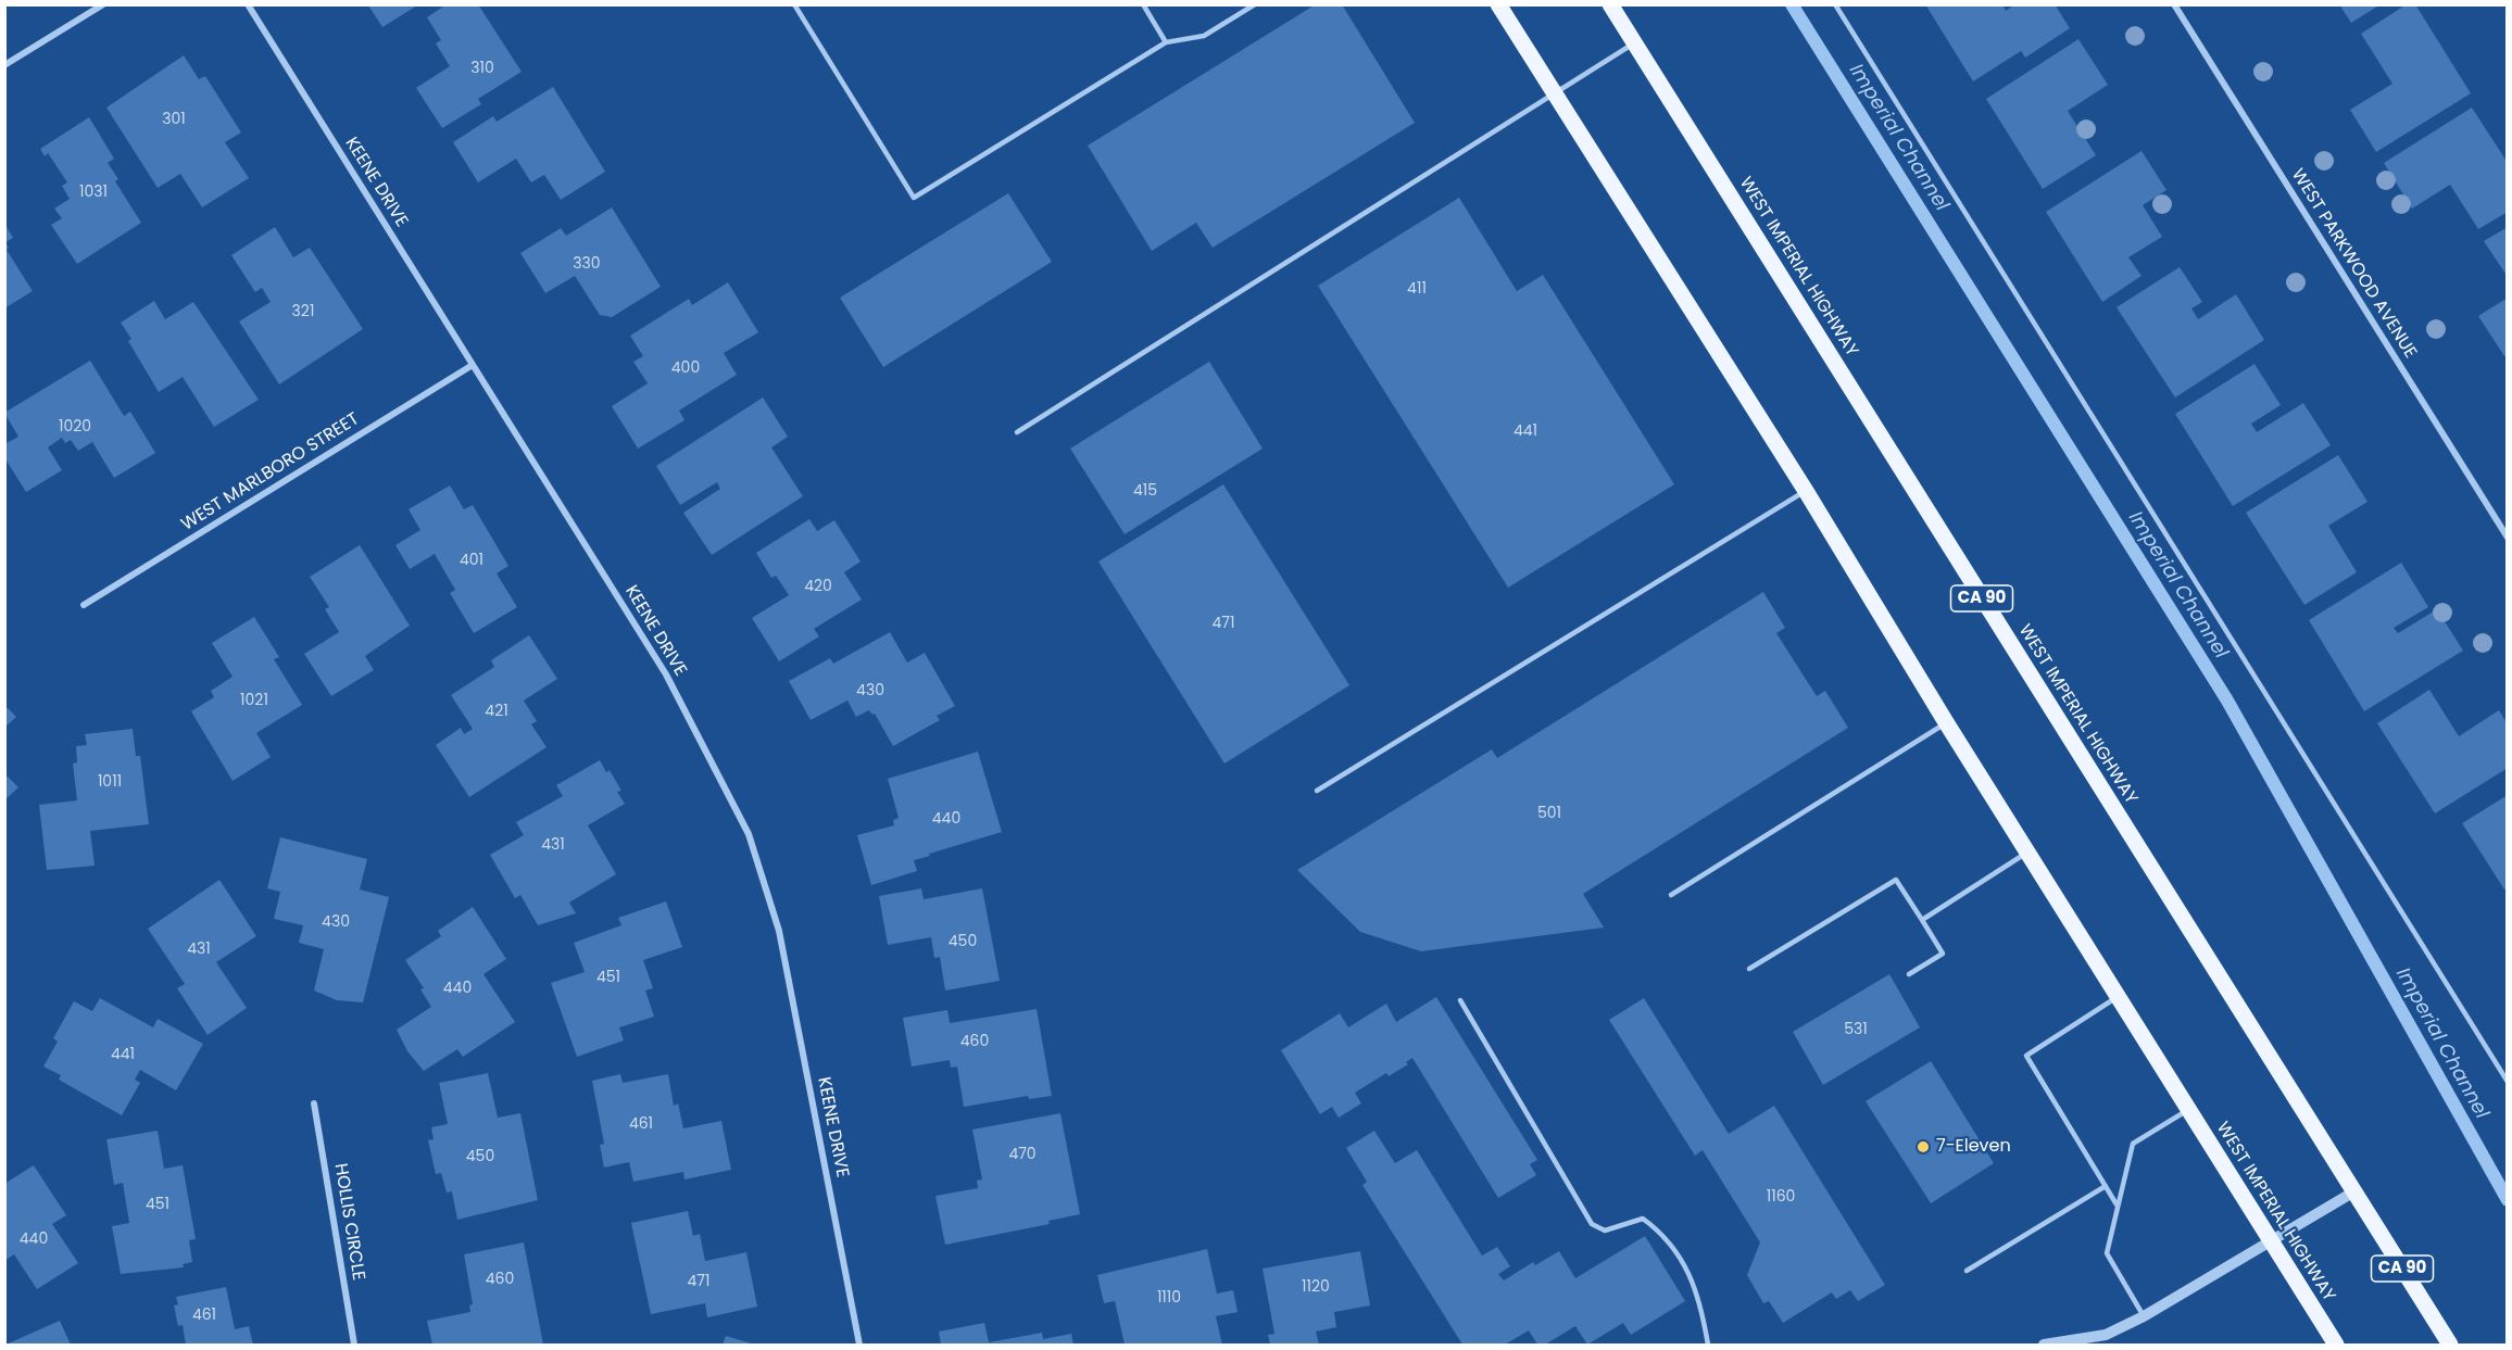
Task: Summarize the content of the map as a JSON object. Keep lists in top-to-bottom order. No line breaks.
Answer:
{"streets":{"main road":["WEST IMPERIAL HIGHWAY","CA 90"],"street":["KEENE DRIVE","WEST PARKWOOD AVENUE","WEST MARLBORO STREET","HOLLIS CIRCLE"]},"crossings":[["KEENE DRIVE","WEST MARLBORO STREET"]],"water":["Imperial Channel"],"places":["7-Eleven"],"house_numbers":["310","301","1031","330","411","321","400","1020","441","415","401","420","471","430","1021","421","1011","501","440","431","430","450","431","451","440","531","460","441","461","470","450","1160","451","440","460","471","1120","1110","461"]}
